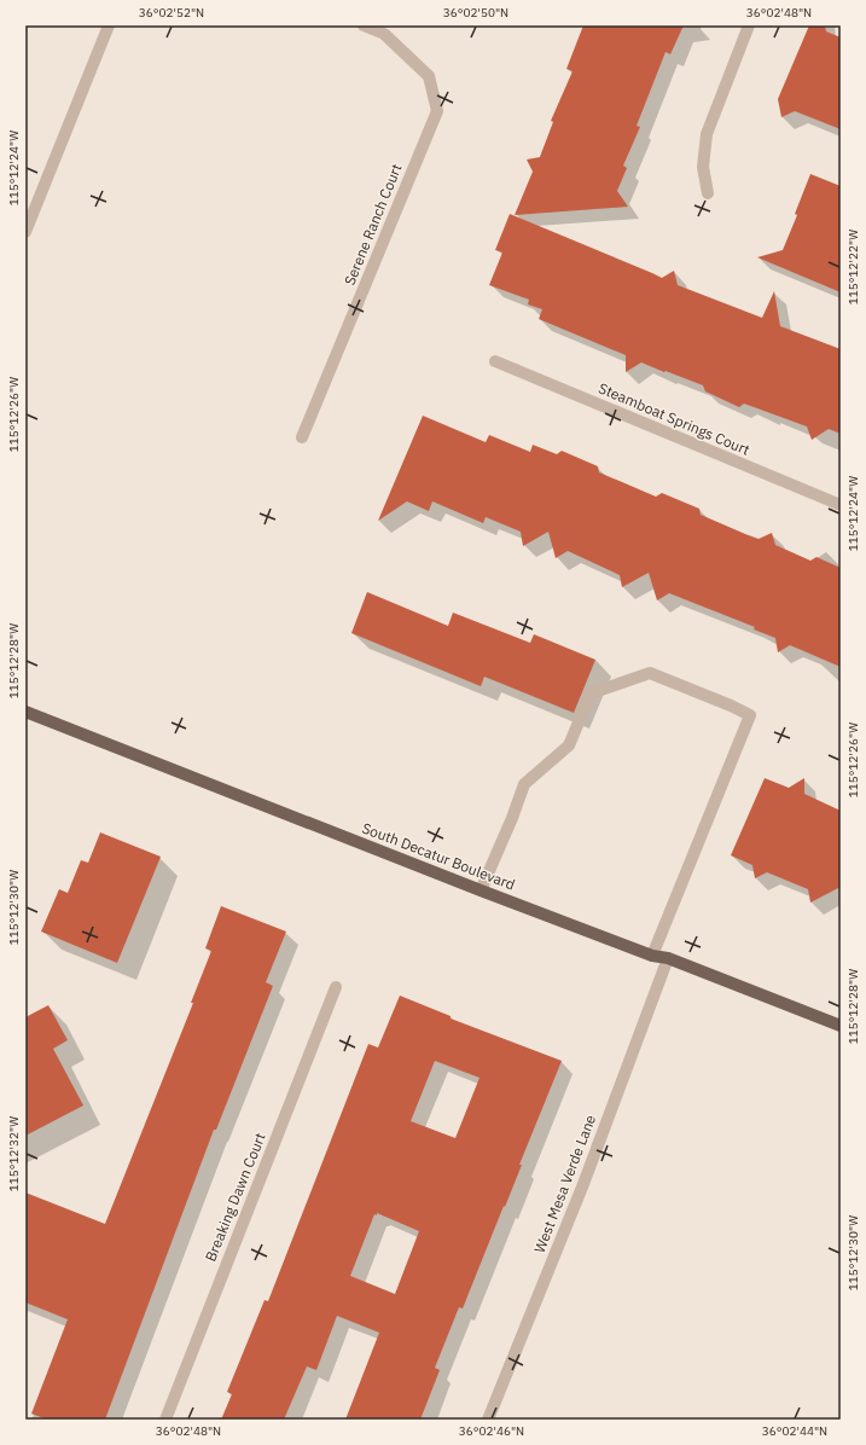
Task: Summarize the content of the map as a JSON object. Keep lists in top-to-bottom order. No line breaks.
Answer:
{"streets":{"main road":["South Decatur Boulevard"],"street":["Serene Ranch Court","Steamboat Springs Court","West Mesa Verde Lane","Breaking Dawn Court"]},"crossings":[["South Decatur Boulevard","West Mesa Verde Lane"]],"coordinates":["36°02'52\"N","36°02'50\"N","36°02'48\"N","115°12'24\"W","115°12'22\"W","115°12'26\"W","115°12'28\"W","115°12'30\"W","115°12'32\"W","36°02'46\"N","36°02'44\"N"]}
